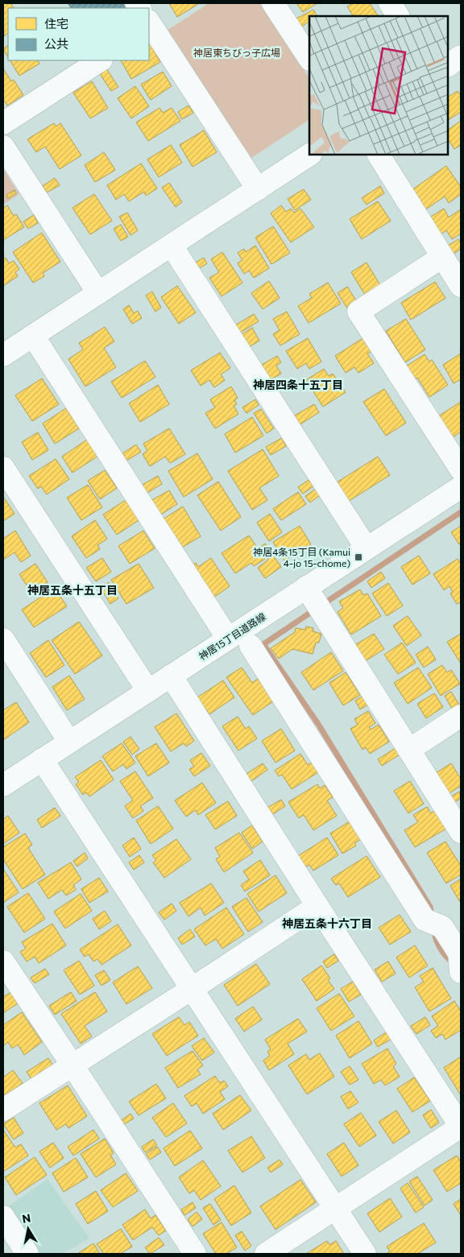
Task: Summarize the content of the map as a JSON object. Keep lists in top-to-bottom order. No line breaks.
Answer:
{"streets":{"street":["神居15丁目道路線"]},"districts":["神居四条十五丁目","神居五条十五丁目","神居五条十六丁目"],"parks":["神居東ちびっ子広場"],"places":{"transit":["神居4条15丁目 (Kamui 4-jo 15-chome)"]},"legend":["住宅","公共"],"north":"top"}
